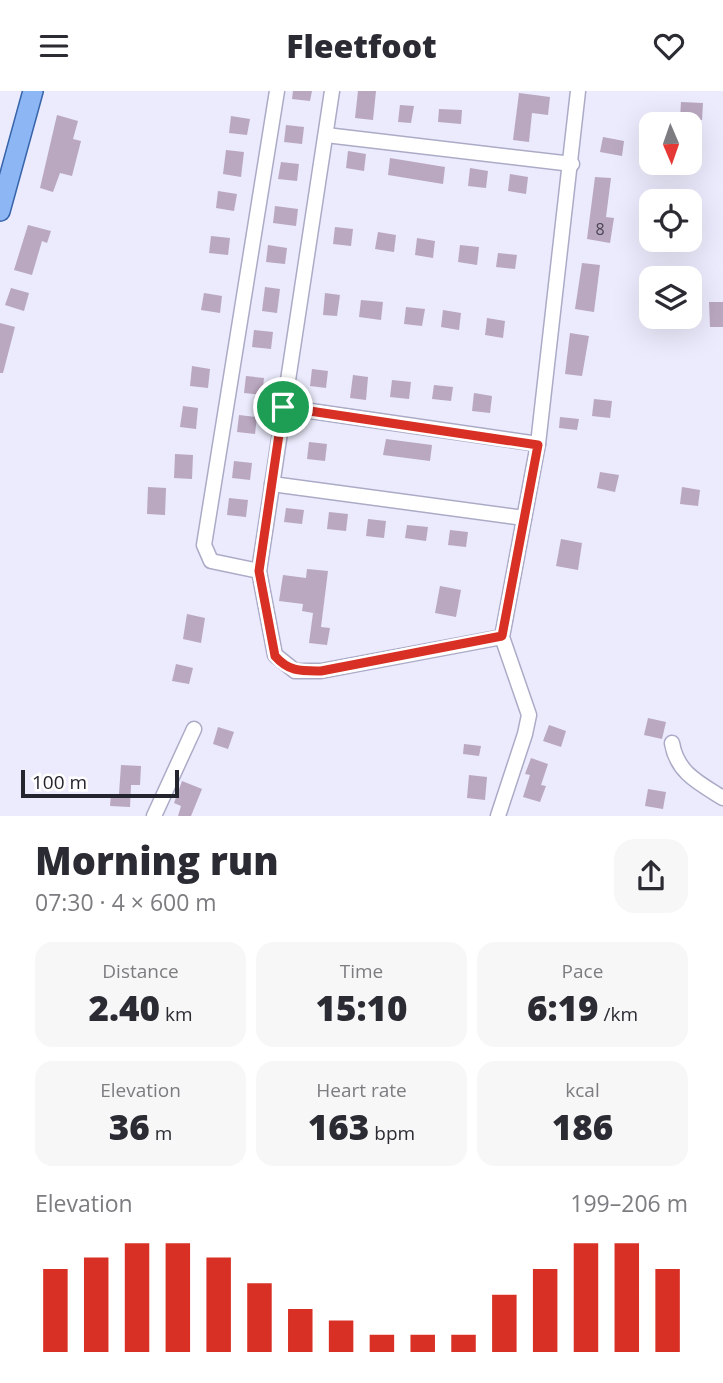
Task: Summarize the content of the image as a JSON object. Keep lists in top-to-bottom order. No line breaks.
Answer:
{"house_numbers":["8"],"scale_bar":"100 m","north":"bottom","page":{"header":"Fleetfoot","scale":"100 m","heading":["Morning run","07:30 · 4 × 600 m"],"stats":[["Distance","2.40 km"],["Time","15:10"],["Pace","6:19 /km"],["Elevation","36 m"],["Heart rate","163 bpm"],["kcal","186"]],"chart":["Elevation","199–206 m"]}}
